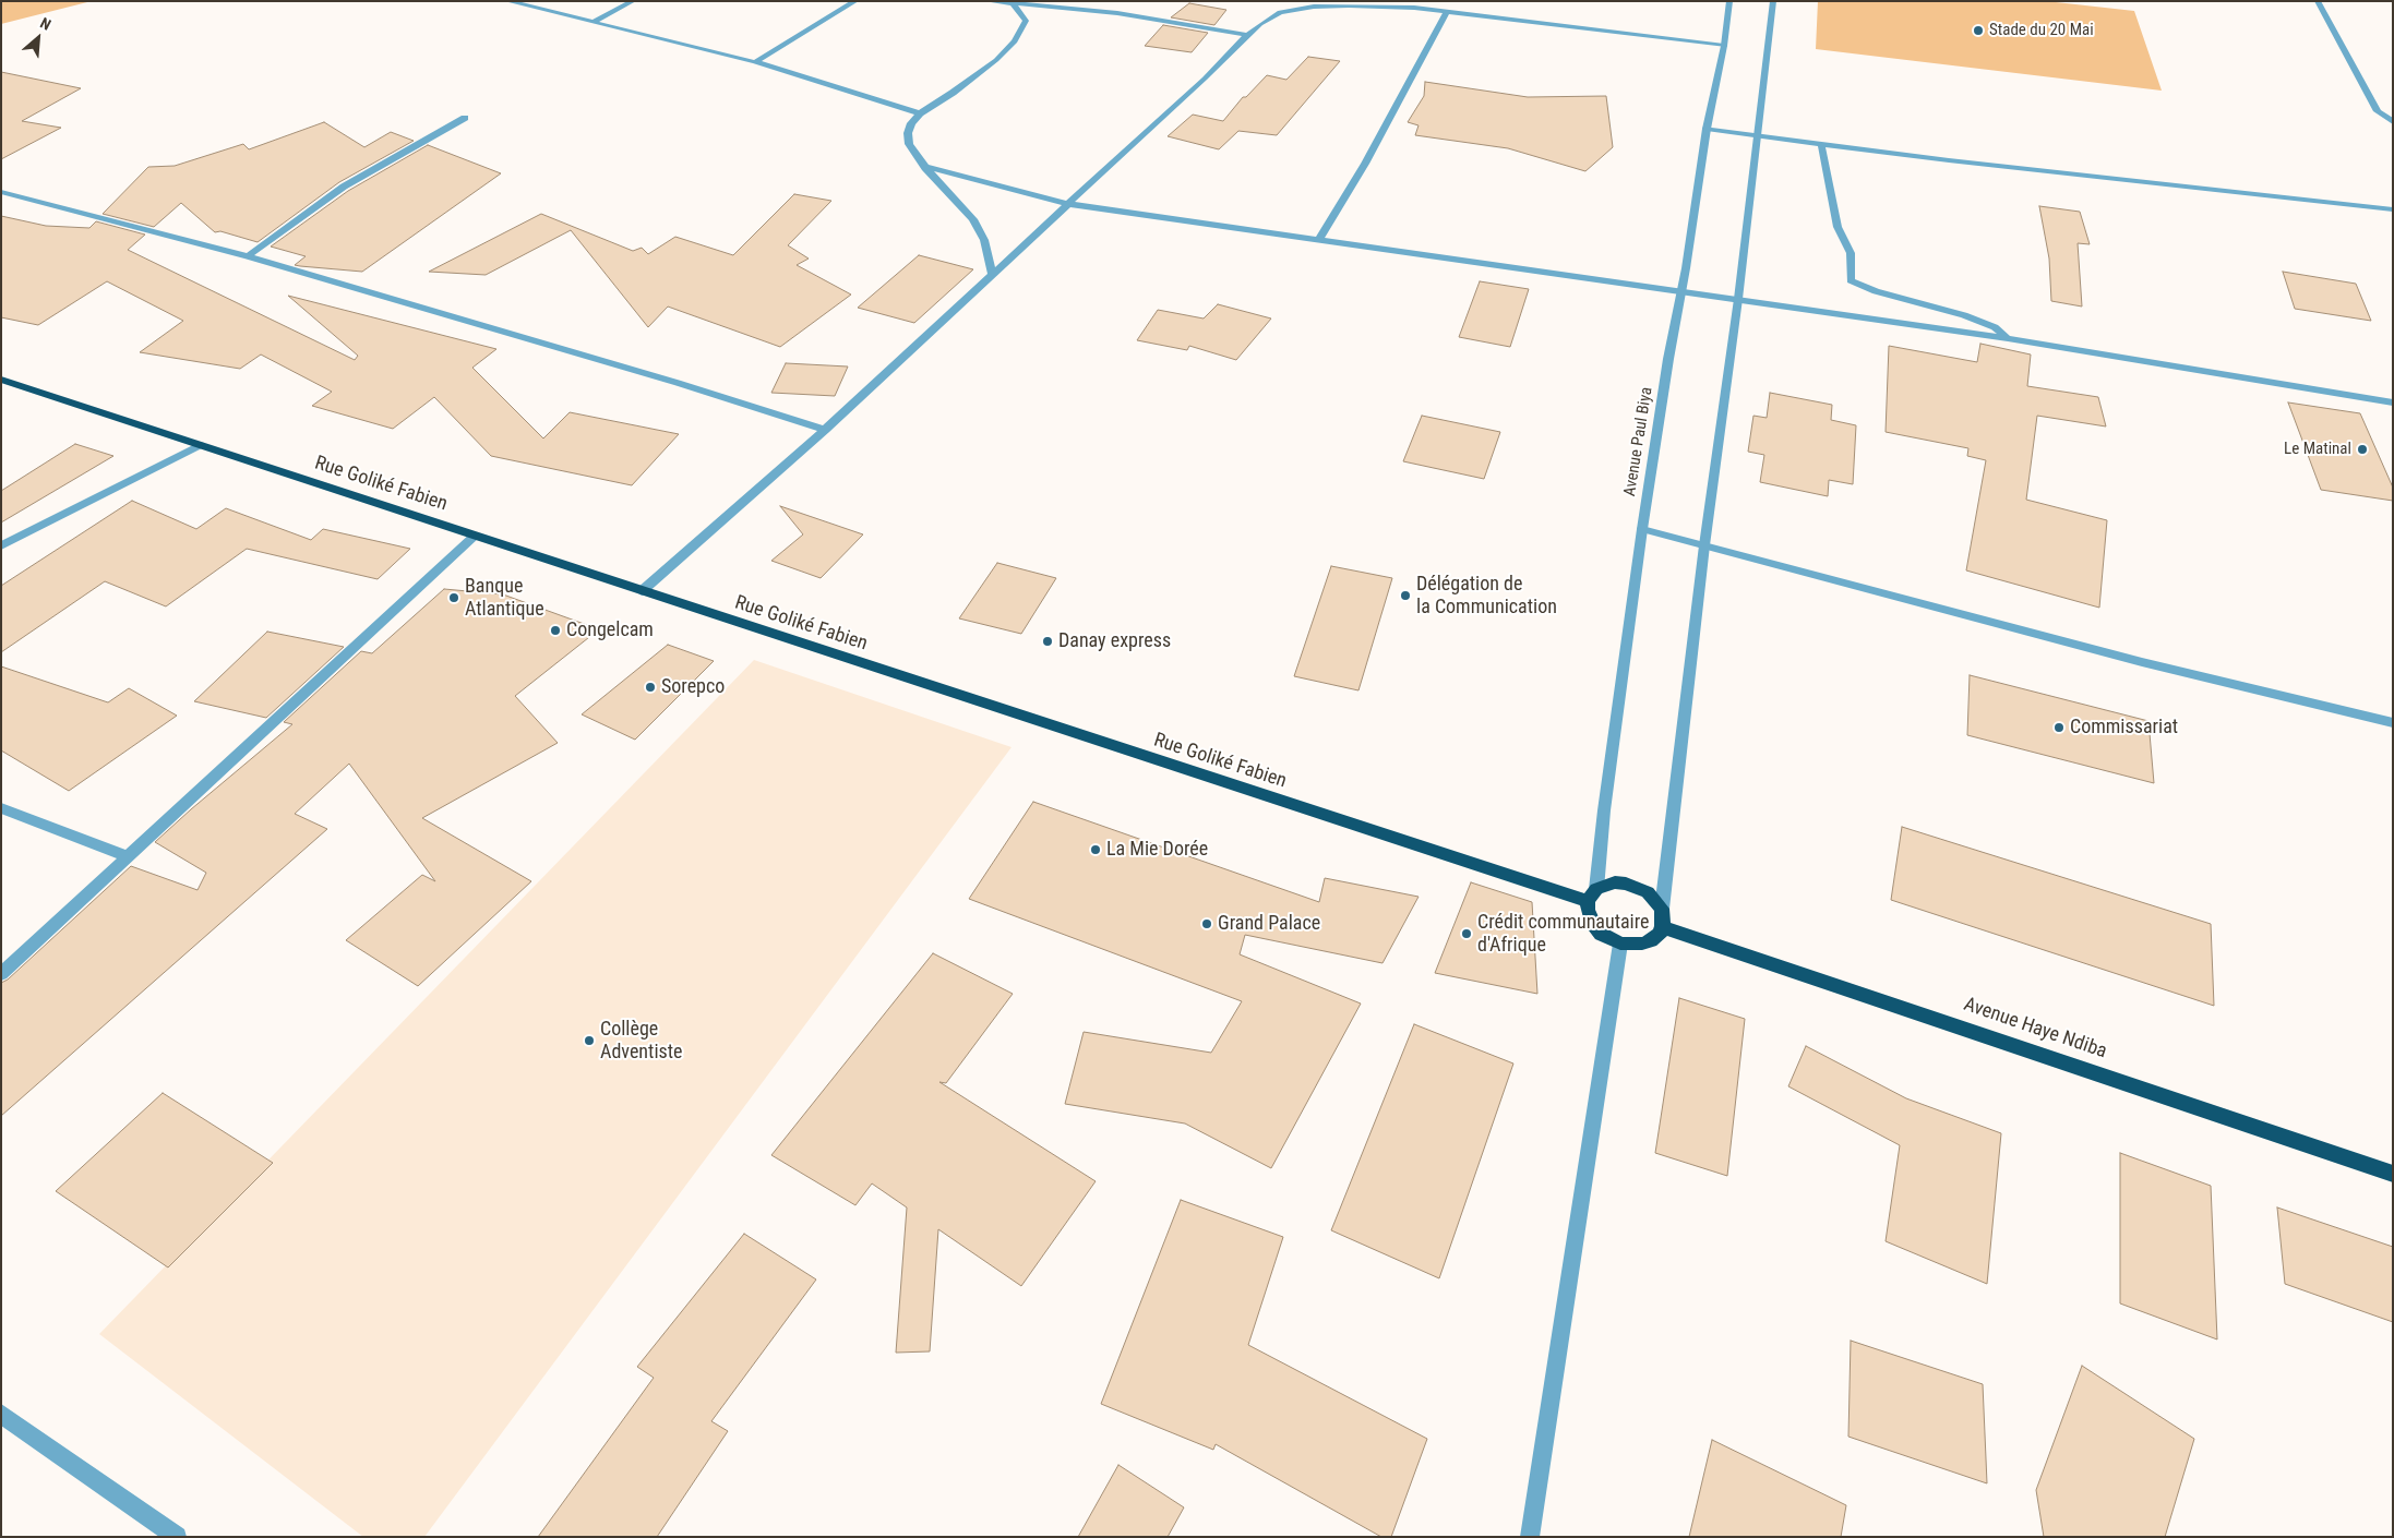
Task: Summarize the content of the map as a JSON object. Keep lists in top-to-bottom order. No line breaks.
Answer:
{"streets":{"highway":["Rue Goliké Fabien","Avenue Haye Ndiba"],"street":["Avenue Paul Biya"]},"crossings":[["Avenue Paul Biya","Rue Goliké Fabien"],["Avenue Paul Biya","Avenue Haye Ndiba"],["Rue Goliké Fabien","Avenue Haye Ndiba"]],"places":["Stade du 20 Mai","Le Matinal","Délégation de la Communication","Banque Atlantique","Congelcam","Danay express","Sorepco","Commissariat","La Mie Dorée","Grand Palace","Crédit communautaire d'Afrique","Collège Adventiste"],"north":"top right"}
